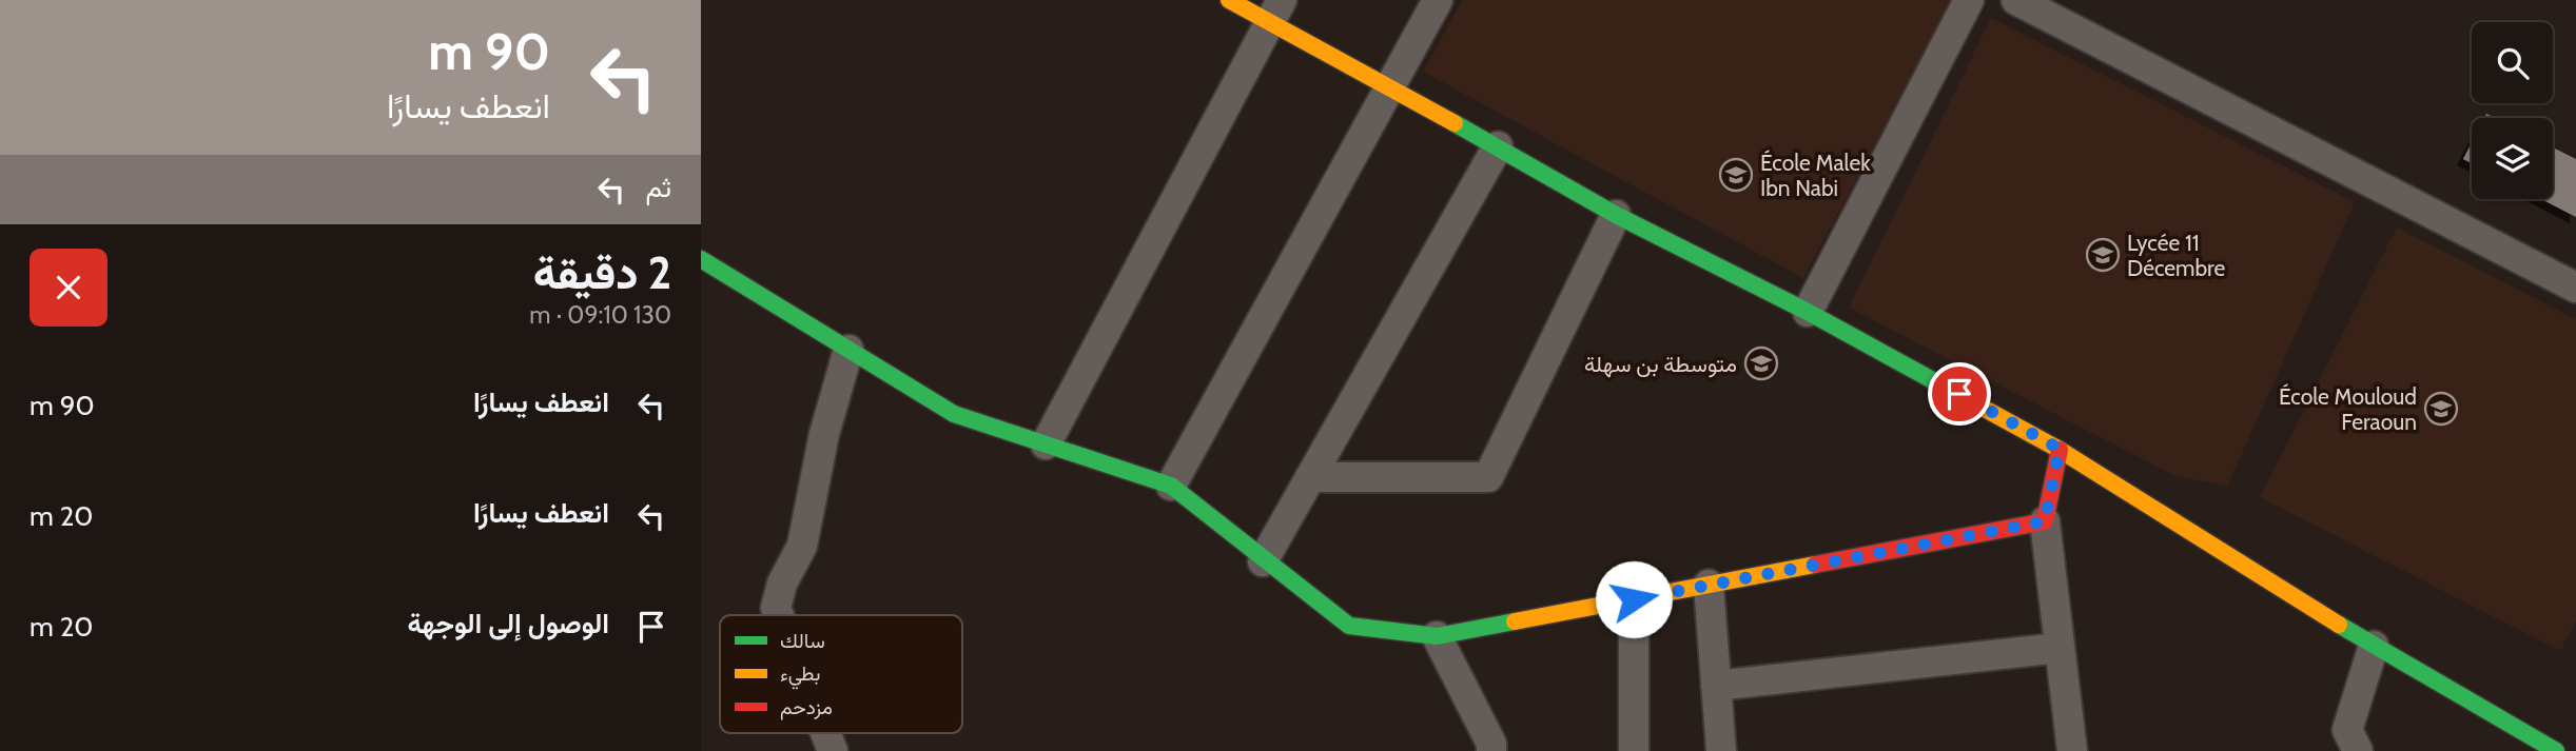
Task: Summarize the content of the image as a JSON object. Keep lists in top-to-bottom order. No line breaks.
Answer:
{"places":{"school or university":["École Malek Ibn Nabi","Lycée 11 Décembre","متوسطة بن سهلة","École Mouloud Feraoun"]},"legend":["سالك","بطيء","مزدحم"],"page":{"turn":["90 m","انعطف يسارًا"],"then":"ثم","heading":["2 دقيقة","130 m · 09:10"],"list":[{"name":"انعطف يسارًا","value":"90 m"},{"name":"انعطف يسارًا","value":"20 m"},{"name":"الوصول إلى الوجهة","value":"20 m"}]}}
